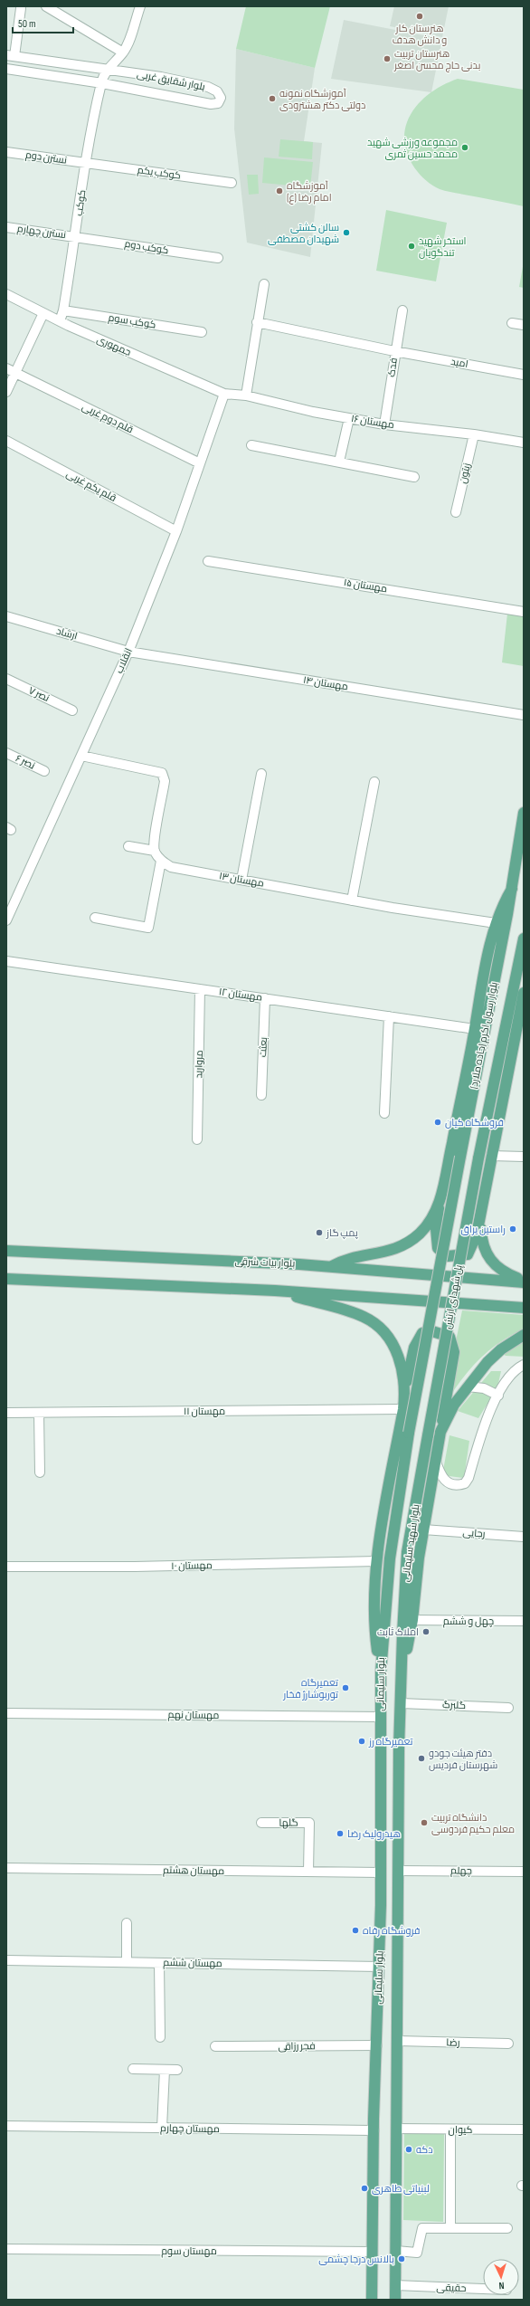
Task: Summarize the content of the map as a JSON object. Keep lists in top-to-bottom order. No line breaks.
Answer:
{"streets":{"main road":["بلوار رسول اکرم (جاده ملارد)","بلوار بیات شرقی","پل شهدای ارتش","بلوار شهید سلیمانی","بلوار سلیمانی"],"street":["بلوار شقایق غربی","نسترن دوم","کوکب یکم","کوکب","نسترن چهارم","کوکب دوم","کوکب سوم","جمهوری","امید","فدک","قلم دوم غربی","مهستان ۱۶","زیتون","قلم یکم غربی","مهستان ۱۵","ارشاد","انقلاب","مهستان ۱۴","نصر ۷","نصر ۶","مهستان ۱۳","مهستان ۱۲","بعثت","مروارید","مهستان ۱۱","رجایی","مهستان ۱۰","چهل و ششم","گلبرگ","مهستان نهم","گلها","مهستان هشتم","چهلم","مهستان ششم","رضا","فجر رزاقی","مهستان چهارم","کیوان","مهستان سوم","حقیقی"]},"crossings":[["بلوار شقایق غربی","کوکب"],["نسترن دوم","کوکب یکم"],["نسترن دوم","کوکب"],["کوکب یکم","کوکب"],["کوکب","نسترن چهارم"],["کوکب","کوکب دوم"],["کوکب","کوکب سوم"],["کوکب","جمهوری"],["نسترن چهارم","کوکب دوم"],["جمهوری","مهستان ۱۶"],["جمهوری","انقلاب"],["امید","فدک"],["فدک","مهستان ۱۶"],["قلم دوم غربی","انقلاب"],["مهستان ۱۶","زیتون"],["مهستان ۱۶","انقلاب"],["قلم یکم غربی","انقلاب"],["ارشاد","انقلاب"],["ارشاد","مهستان ۱۴"],["انقلاب","مهستان ۱۴"],["مهستان ۱۲","بعثت"],["مهستان ۱۲","مروارید"],["بلوار رسول اکرم (جاده ملارد)","پل شهدای ارتش"],["پل شهدای ارتش","بلوار شهید سلیمانی"],["بلوار شهید سلیمانی","بلوار سلیمانی"],["بلوار سلیمانی","گلبرگ"],["بلوار سلیمانی","مهستان نهم"],["بلوار سلیمانی","مهستان هشتم"],["بلوار سلیمانی","چهلم"],["بلوار سلیمانی","مهستان ششم"],["بلوار سلیمانی","رضا"],["بلوار سلیمانی","فجر رزاقی"],["بلوار سلیمانی","مهستان چهارم"],["بلوار سلیمانی","کیوان"],["بلوار سلیمانی","مهستان سوم"],["بلوار سلیمانی","حقیقی"],["گلها","مهستان هشتم"]],"places":["هنرستان کار و دانش هدف","هنرستان تربیت بدنی حاج محسن اصغر","آموزشگاه نمونه دولتی دکتر هشترودی","مجموعه ورزشی شهید محمد حسین ثمری","آموزشگاه امام رضا (ع)","سالن کشتی شهیدان مصطفی","استخر شهید تندگویان","فروشگاه کیان","راستین یراق","پمپ گاز","املاک ثابت","تعمیرگاه توربوشارژ فخار","تعمیرگاه رز","دفتر هیئت جودو شهرستان فردیس","دانشگاه تربیت معلم حکیم فردوسی","هیدرولیک رضا","فروشگاه رفاه","دکه","لبنیاتی طاهری","بالانس درجا چشمی"],"scale_bar":"50 m","north":"bottom"}
